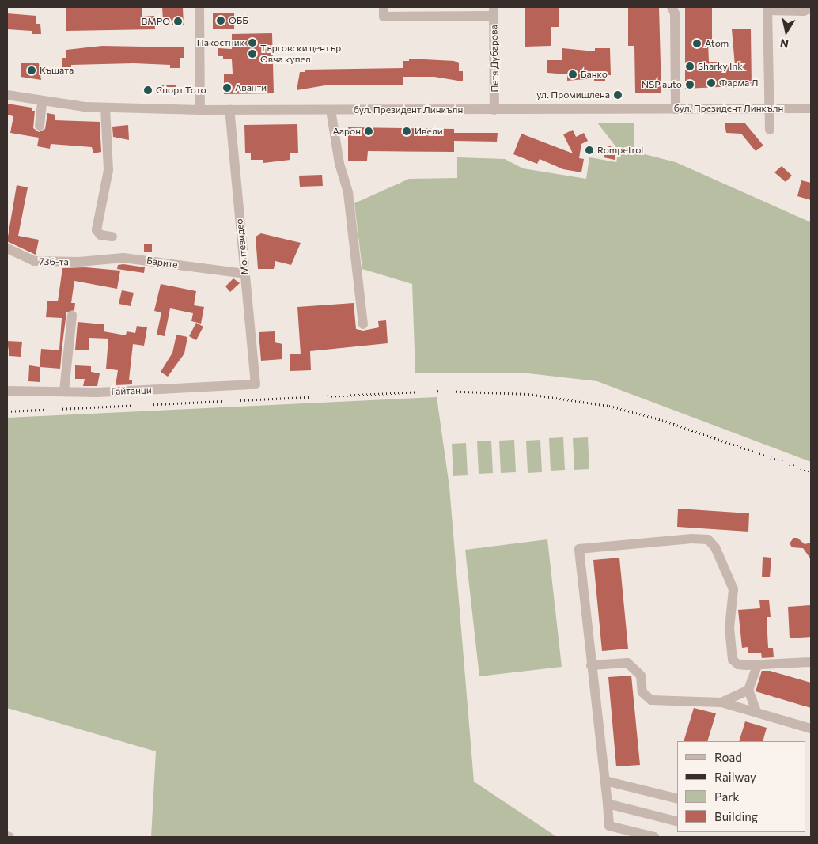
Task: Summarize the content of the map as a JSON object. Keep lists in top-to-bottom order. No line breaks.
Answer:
{"streets":{"street":["Петя Дубарова","бул. Президент Линкълн","Монтевидео","736-та","Барите","Гайтанци"]},"crossings":[["Петя Дубарова","бул. Президент Линкълн"],["бул. Президент Линкълн","Монтевидео"],["Монтевидео","Барите"],["Монтевидео","Гайтанци"],["736-та","Барите"]],"places":["ОББ","ВМРО","Пакостник","Atom","Търговски център Овча купел","Sharky Ink","Къщата","Банко","Фарма Л","NSP auto","Аванти","Спорт Тото","ул. Промишлена","Аарон","Ивели","Rompetrol"],"legend":["Road","Railway","Park","Building"],"north":"bottom"}
